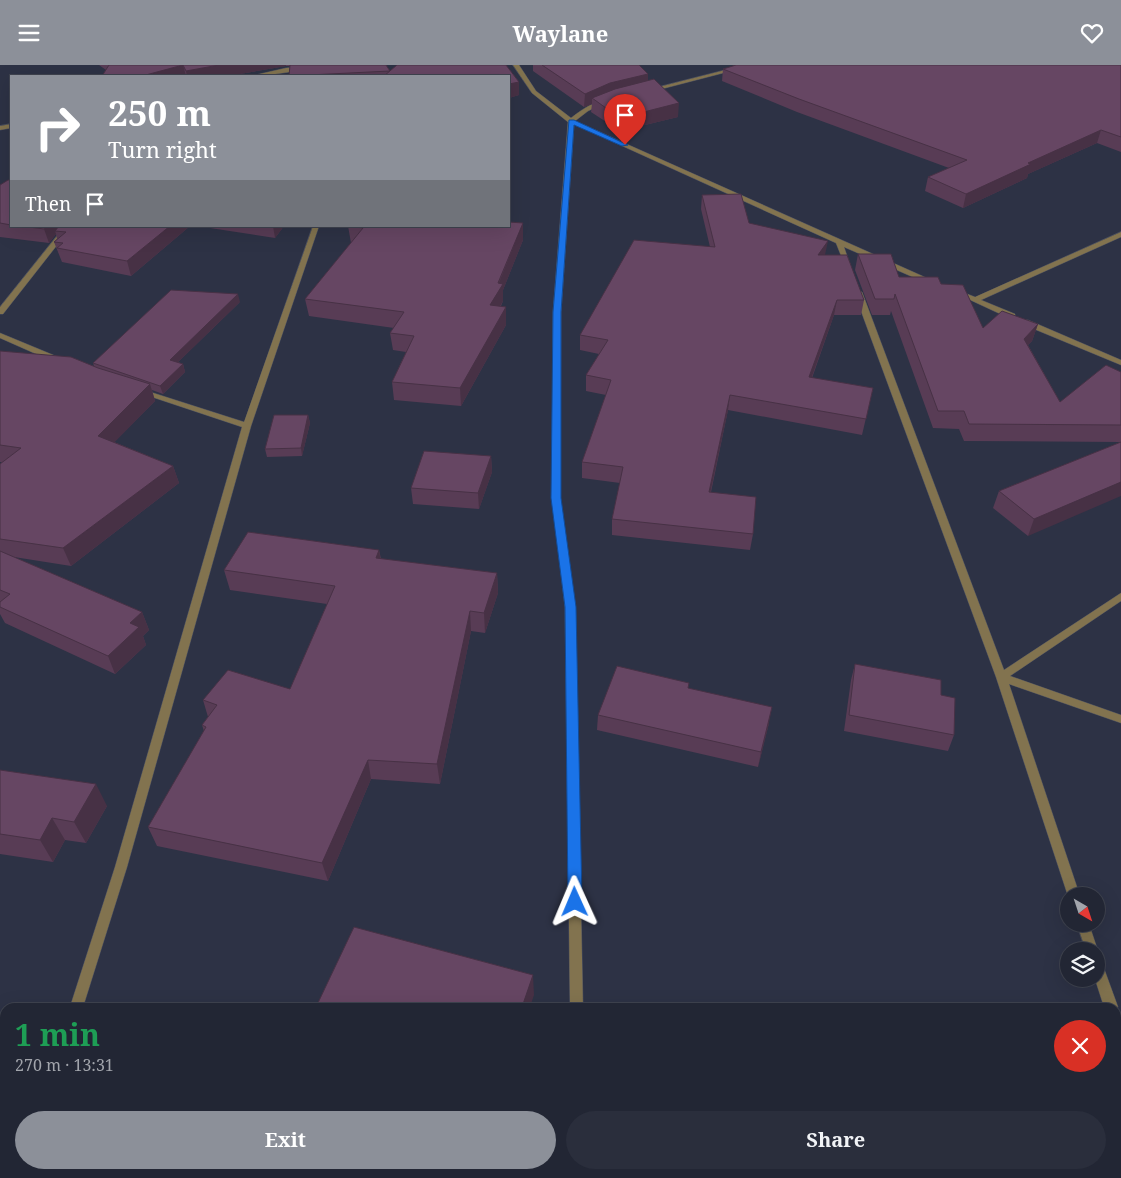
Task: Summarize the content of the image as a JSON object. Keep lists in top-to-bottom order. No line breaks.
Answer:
{"north":"bottom right","page":{"header":"Waylane","turn":["250 m","Turn right"],"then":"Then","heading":["1 min","270 m · 13:31"],"buttons":["Exit","Share"]}}
